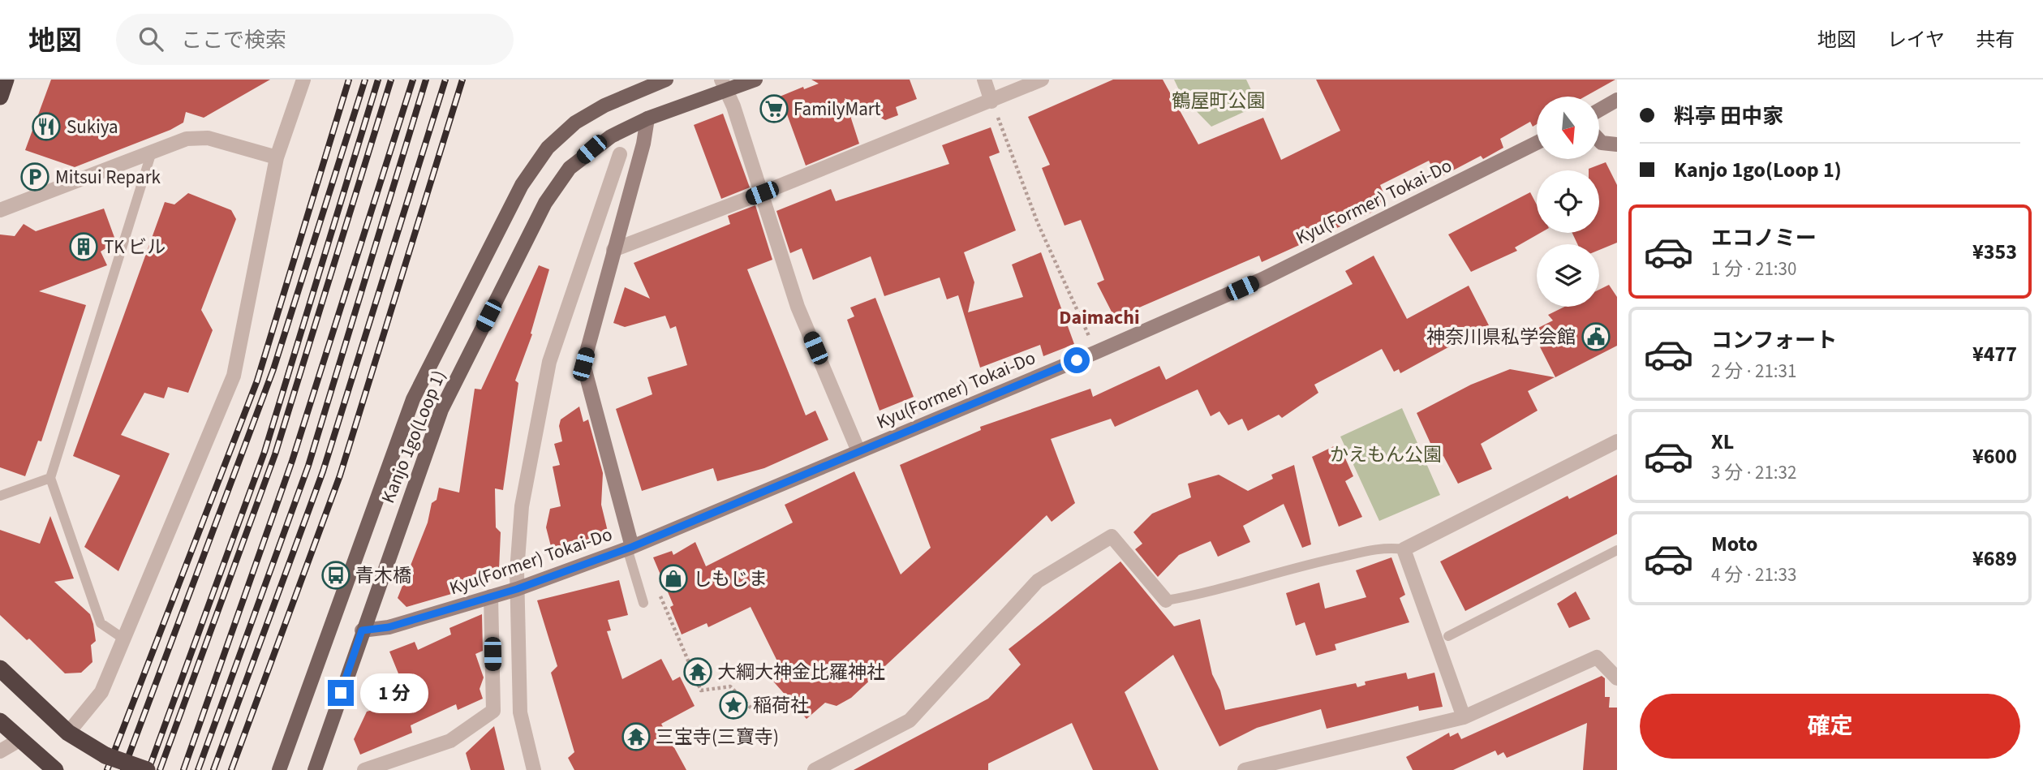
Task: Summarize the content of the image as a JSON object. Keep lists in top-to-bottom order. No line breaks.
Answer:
{"streets":{"main road":["Kanjo 1go(Loop 1)"],"street":["Kyu(Former) Tokai-Do"]},"crossings":[["Kyu(Former) Tokai-Do","Kanjo 1go(Loop 1)"]],"districts":["Daimachi"],"parks":["鶴屋町公園","かえもん公園"],"places":{"supermarket":["FamilyMart"],"restaurant":["Sukiya"],"parking":["Mitsui Repark"],"building":["TK ビル"],"public building":["神奈川県私学会館"],"bus stop":["青木橋"],"shop":["しもじま"],"temple":["大綱大神金比羅神社","三宝寺(三寶寺)"],"place":["稲荷社"]},"north":"bottom","page":{"header":"地図","search":"ここで検索","nav":["地図","レイヤ","共有"],"banner":["料亭 田中家","Kanjo 1go(Loop 1)"],"list":[{"name":"エコノミー","note":"1 分 · 21:30","value":"¥353"},{"name":"コンフォート","note":"2 分 · 21:31","value":"¥477"},{"name":"XL","note":"3 分 · 21:32","value":"¥600"},{"name":"Moto","note":"4 分 · 21:33","value":"¥689"}],"bubble":"1 分","buttons":"確定"}}
